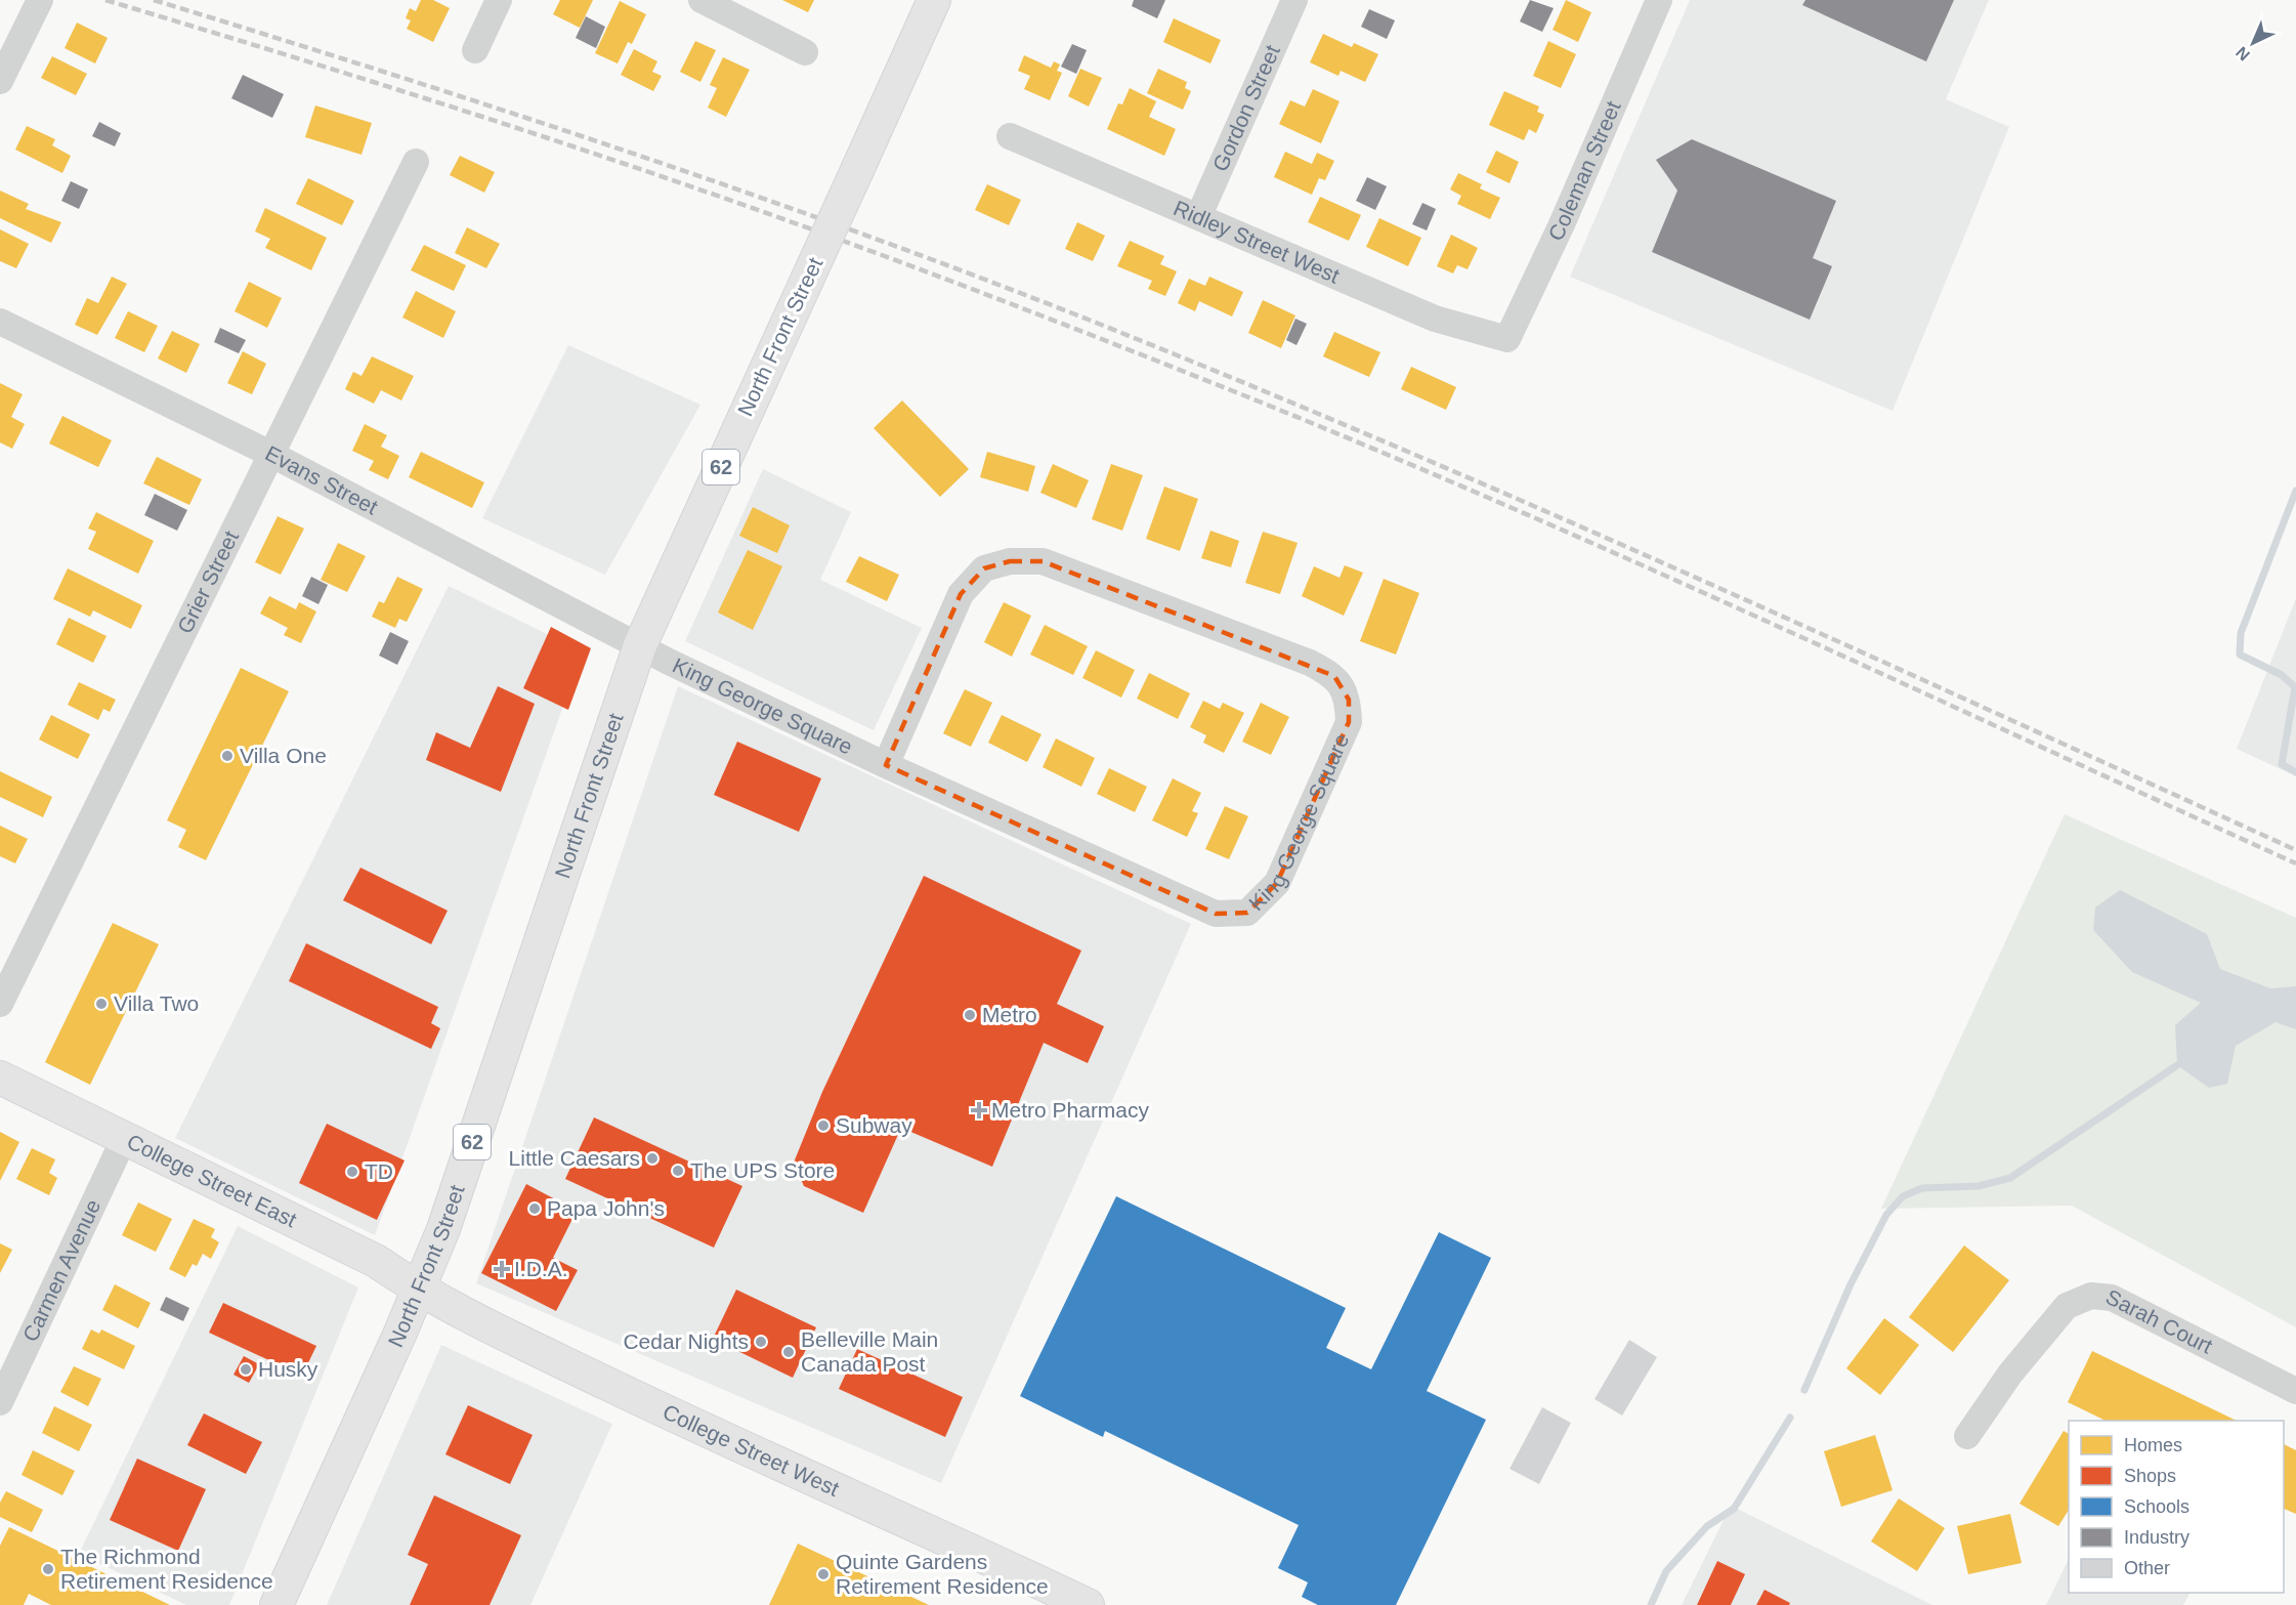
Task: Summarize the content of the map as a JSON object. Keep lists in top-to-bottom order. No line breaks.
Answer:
{"streets":{"main road":["North Front Street","62","College Street East","College Street West"],"street":["Gordon Street","Coleman Street","Ridley Street West","Evans Street","Grier Street","King George Square","Carmen Avenue","Sarah Court"]},"crossings":[["Gordon Street","Ridley Street West"],["Coleman Street","Ridley Street West"],["North Front Street","Evans Street"],["North Front Street","King George Square"],["North Front Street","College Street East"],["North Front Street","College Street West"],["Evans Street","Grier Street"],["Evans Street","King George Square"],["College Street East","Carmen Avenue"],["College Street East","College Street West"]],"places":{"other":["Villa One","Villa Two","Metro","Subway","Little Caesars","The UPS Store","TD","Papa John's","Cedar Nights","Belleville Main Canada Post","Husky","The Richmond Retirement Residence","Quinte Gardens Retirement Residence"],"health":["Metro Pharmacy","I.D.A."]},"legend":["Homes","Shops","Schools","Industry","Other"],"north":"bottom left"}
